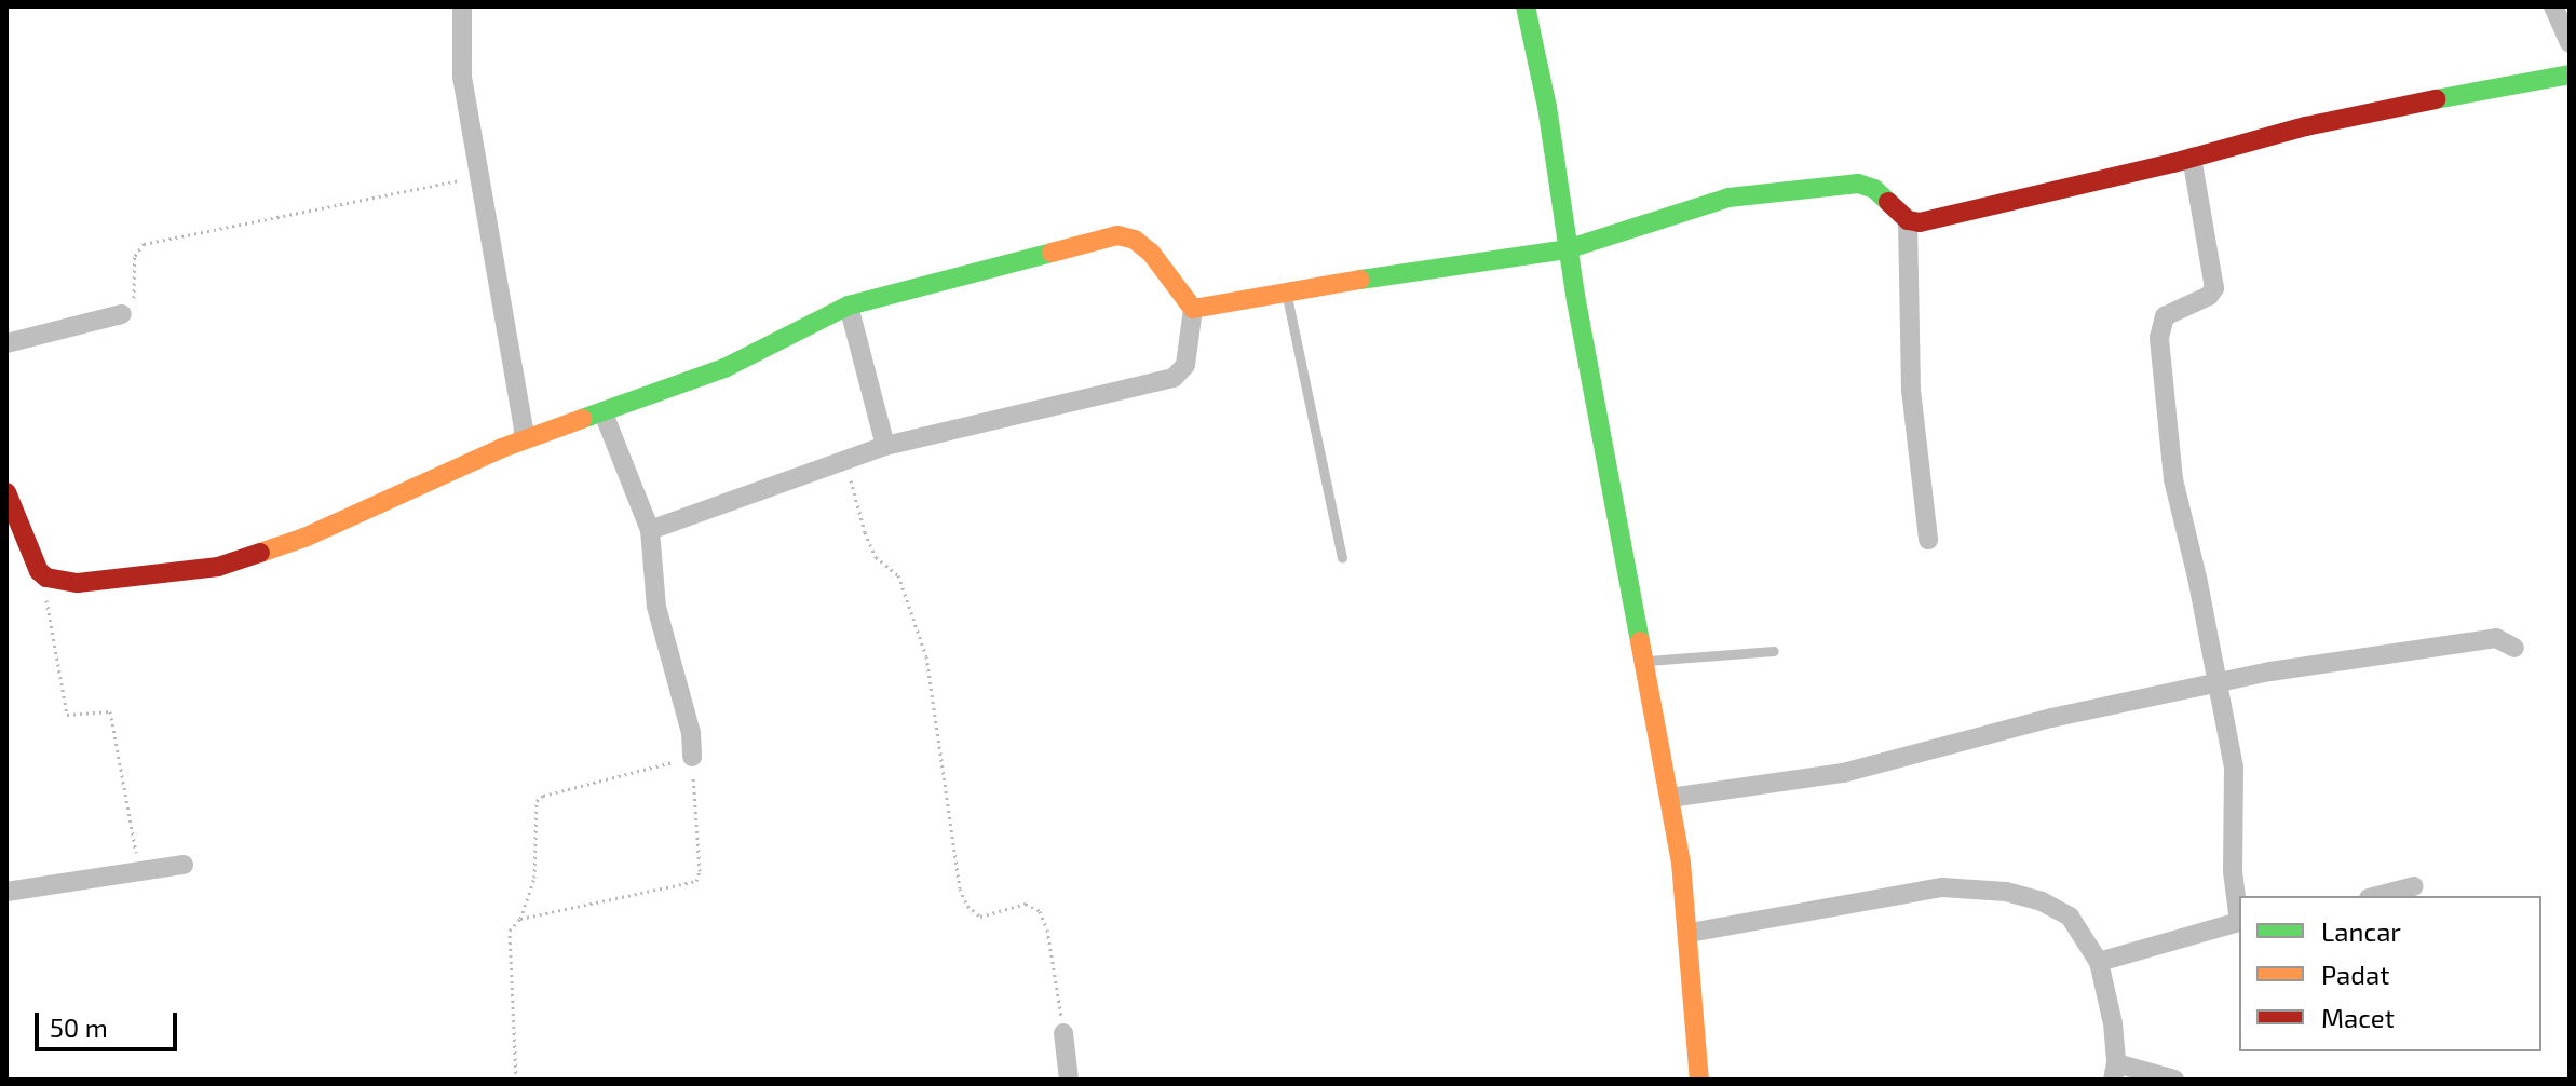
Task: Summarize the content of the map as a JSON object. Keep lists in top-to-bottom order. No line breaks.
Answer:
{"legend":["Lancar","Padat","Macet"],"scale_bar":"50 m"}
